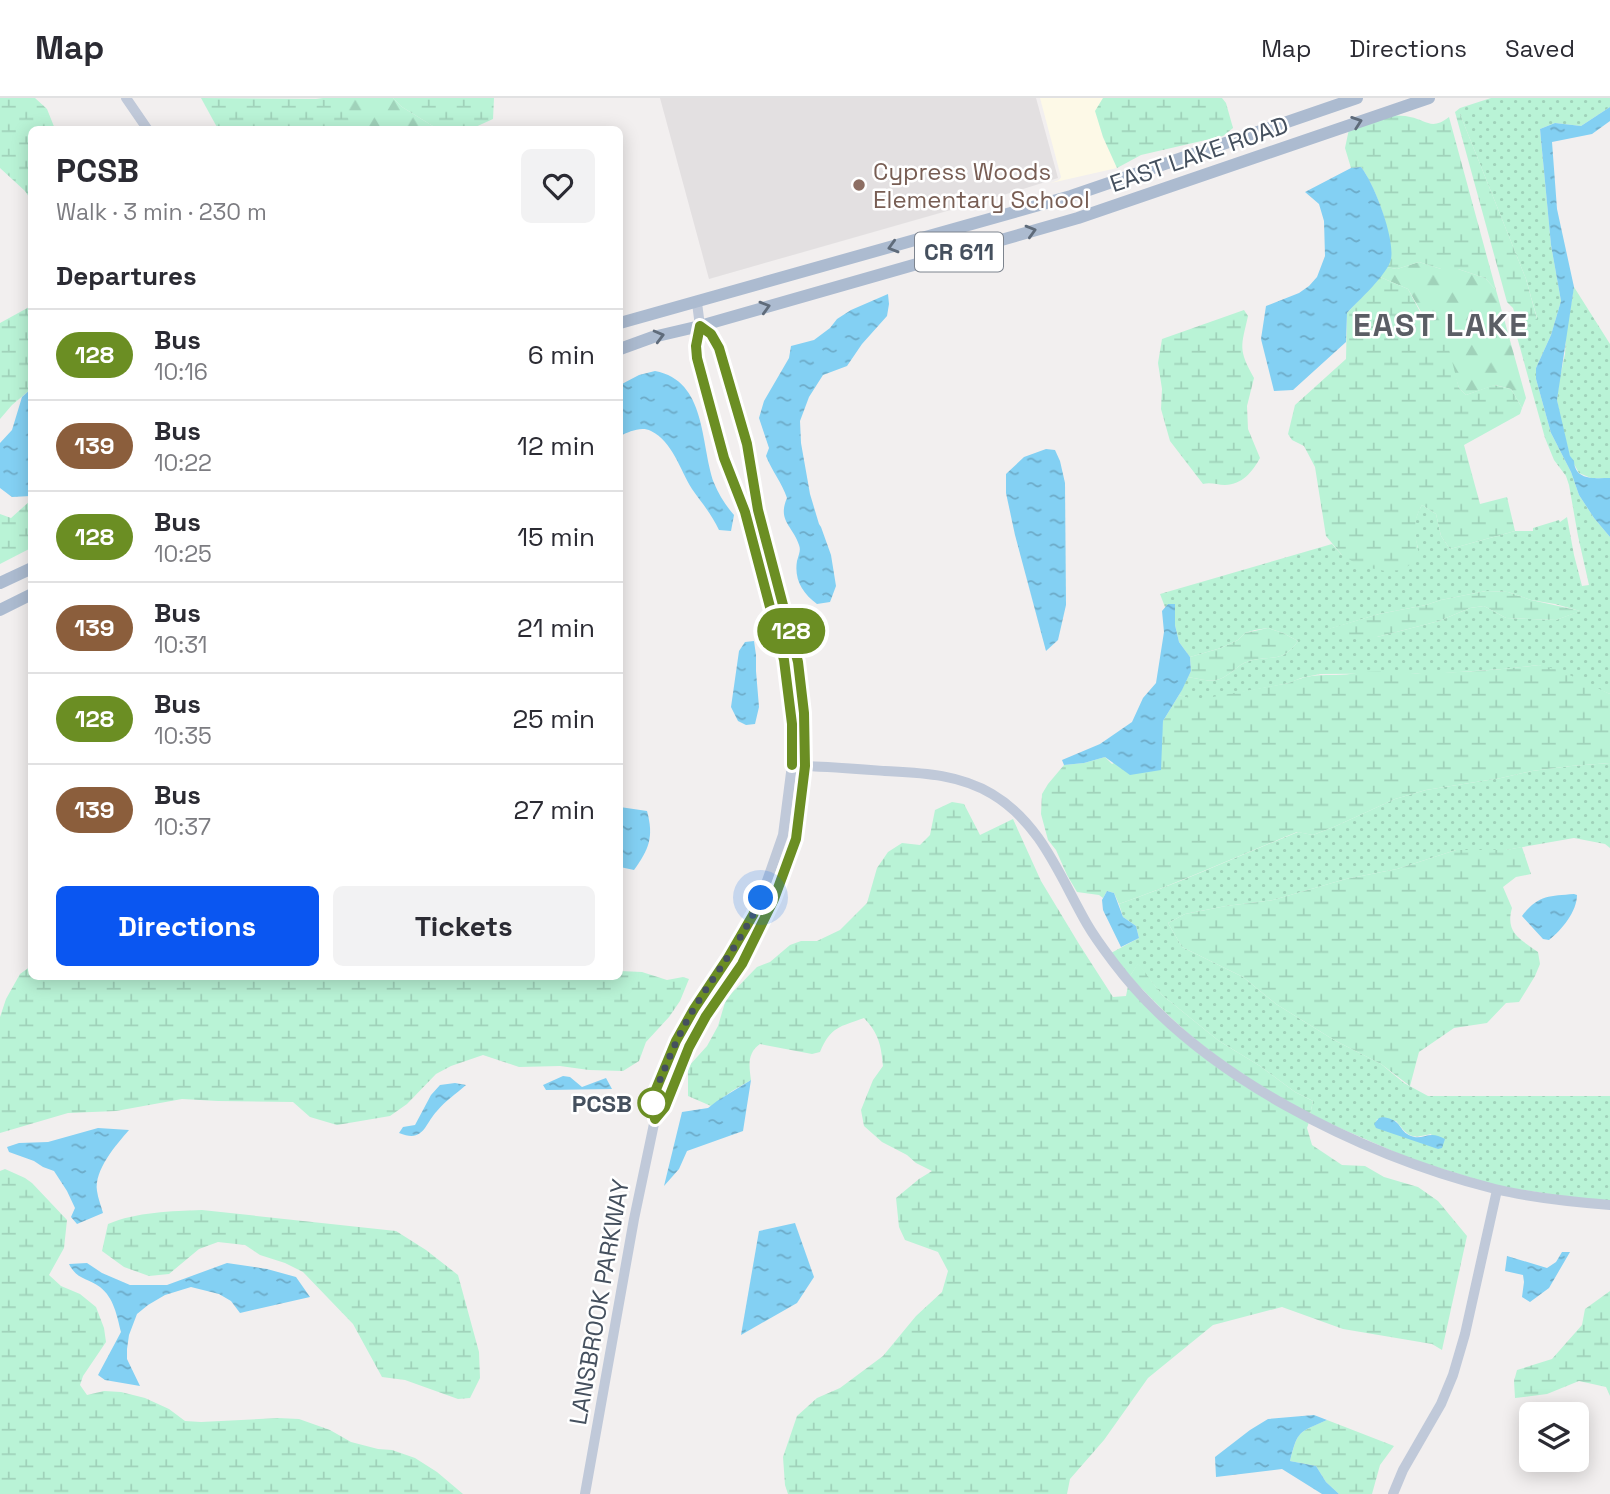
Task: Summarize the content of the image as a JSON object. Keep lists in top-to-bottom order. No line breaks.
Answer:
{"streets":{"main road":["EAST LAKE ROAD","CR 611"],"street":["LANSBROOK PARKWAY"]},"crossings":[["EAST LAKE ROAD","CR 611"],["EAST LAKE ROAD","LANSBROOK PARKWAY"],["CR 611","LANSBROOK PARKWAY"]],"districts":["EAST LAKE"],"places":["Cypress Woods Elementary School","PCSB"],"lines":["bus line 128"],"page":{"header":"Map","nav":["Map","Directions","Saved"],"on_map":"128","heading":[["PCSB","Walk · 3 min · 230 m"],"Departures"],"list":[{"mark":"128","name":"Bus","note":"10:16","value":"6 min"},{"mark":"139","name":"Bus","note":"10:22","value":"12 min"},{"mark":"128","name":"Bus","note":"10:25","value":"15 min"},{"mark":"139","name":"Bus","note":"10:31","value":"21 min"},{"mark":"128","name":"Bus","note":"10:35","value":"25 min"},{"mark":"139","name":"Bus","note":"10:37","value":"27 min"}],"buttons":["Directions","Tickets"]}}
